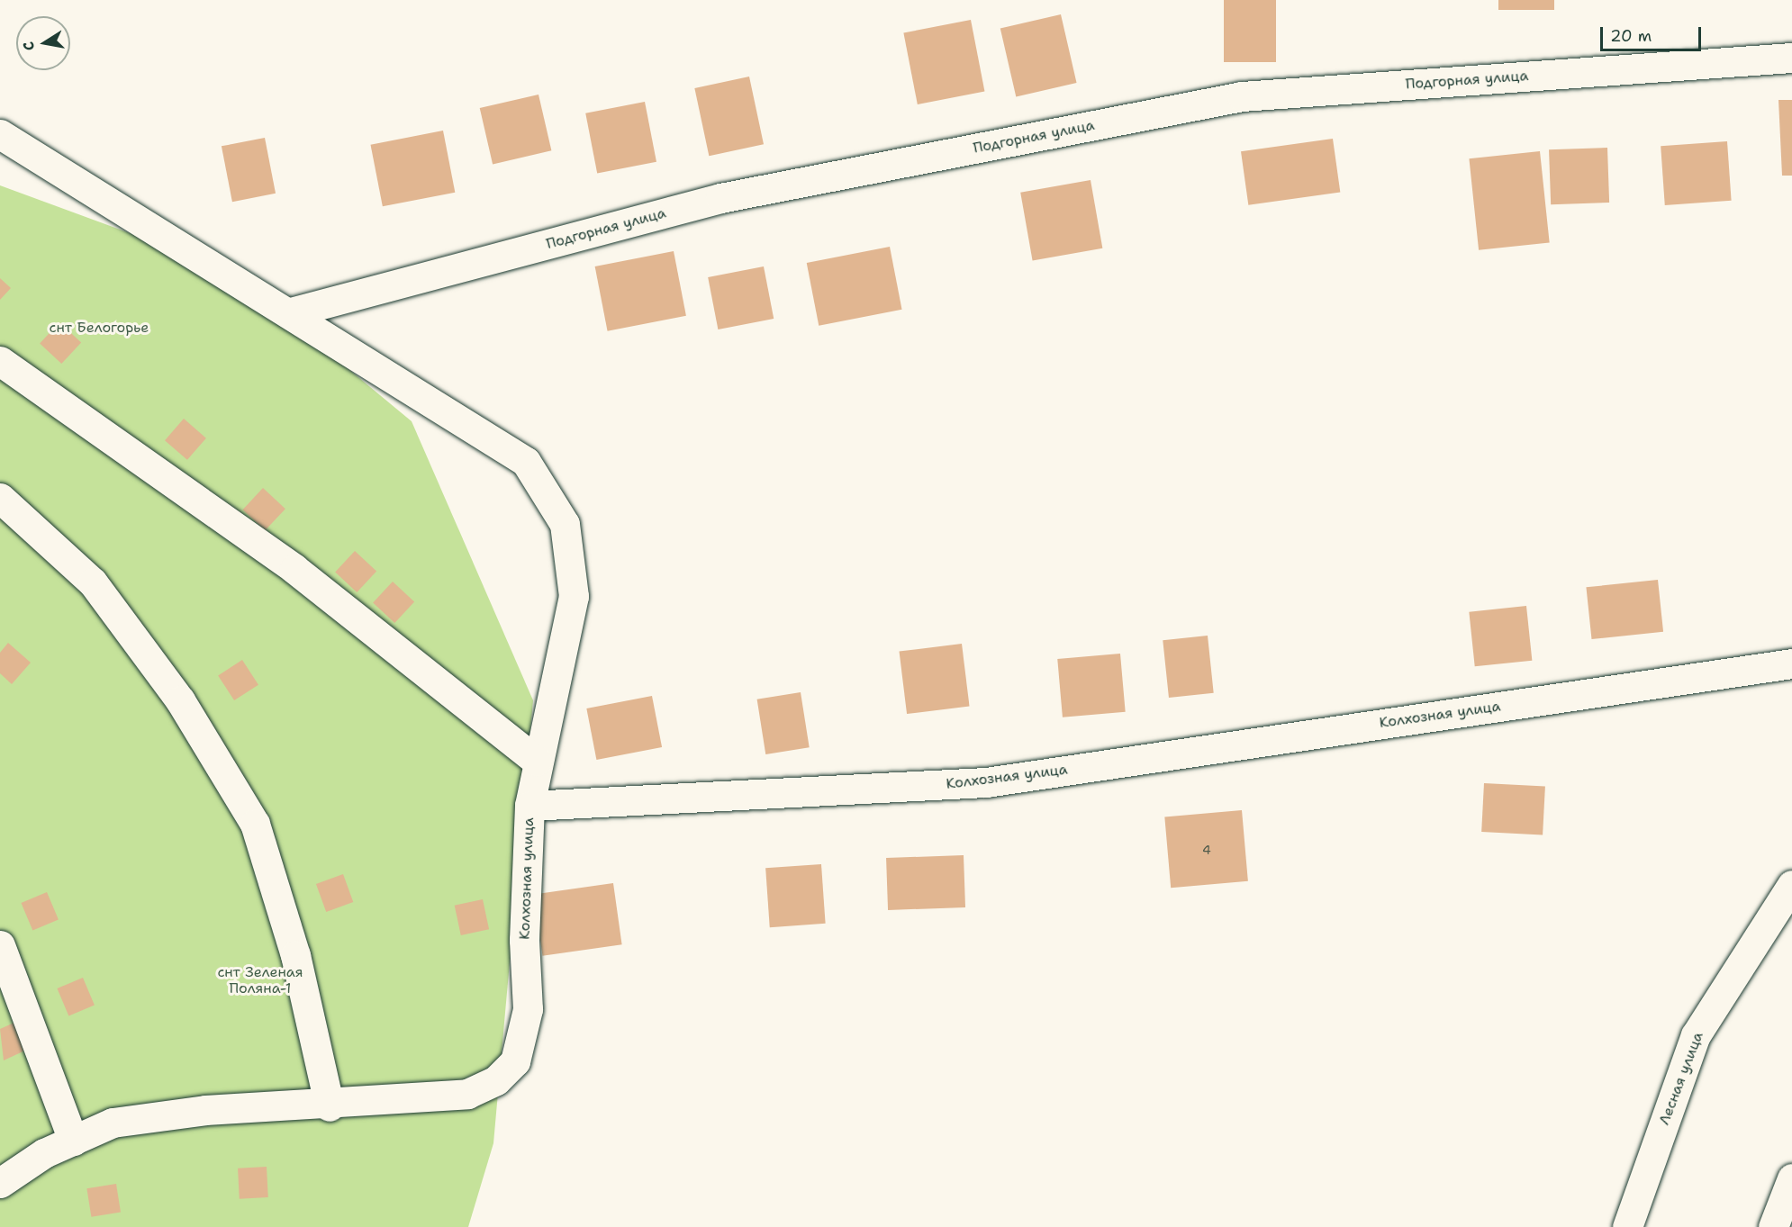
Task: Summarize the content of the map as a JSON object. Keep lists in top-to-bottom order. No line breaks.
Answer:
{"streets":{"street":["Подгорная улица","Колхозная улица","Лесная улица"]},"parks":["снт Белогорье","снт Зеленая Поляна-1"],"house_numbers":["4"],"scale_bar":"20 m","north":"left"}
